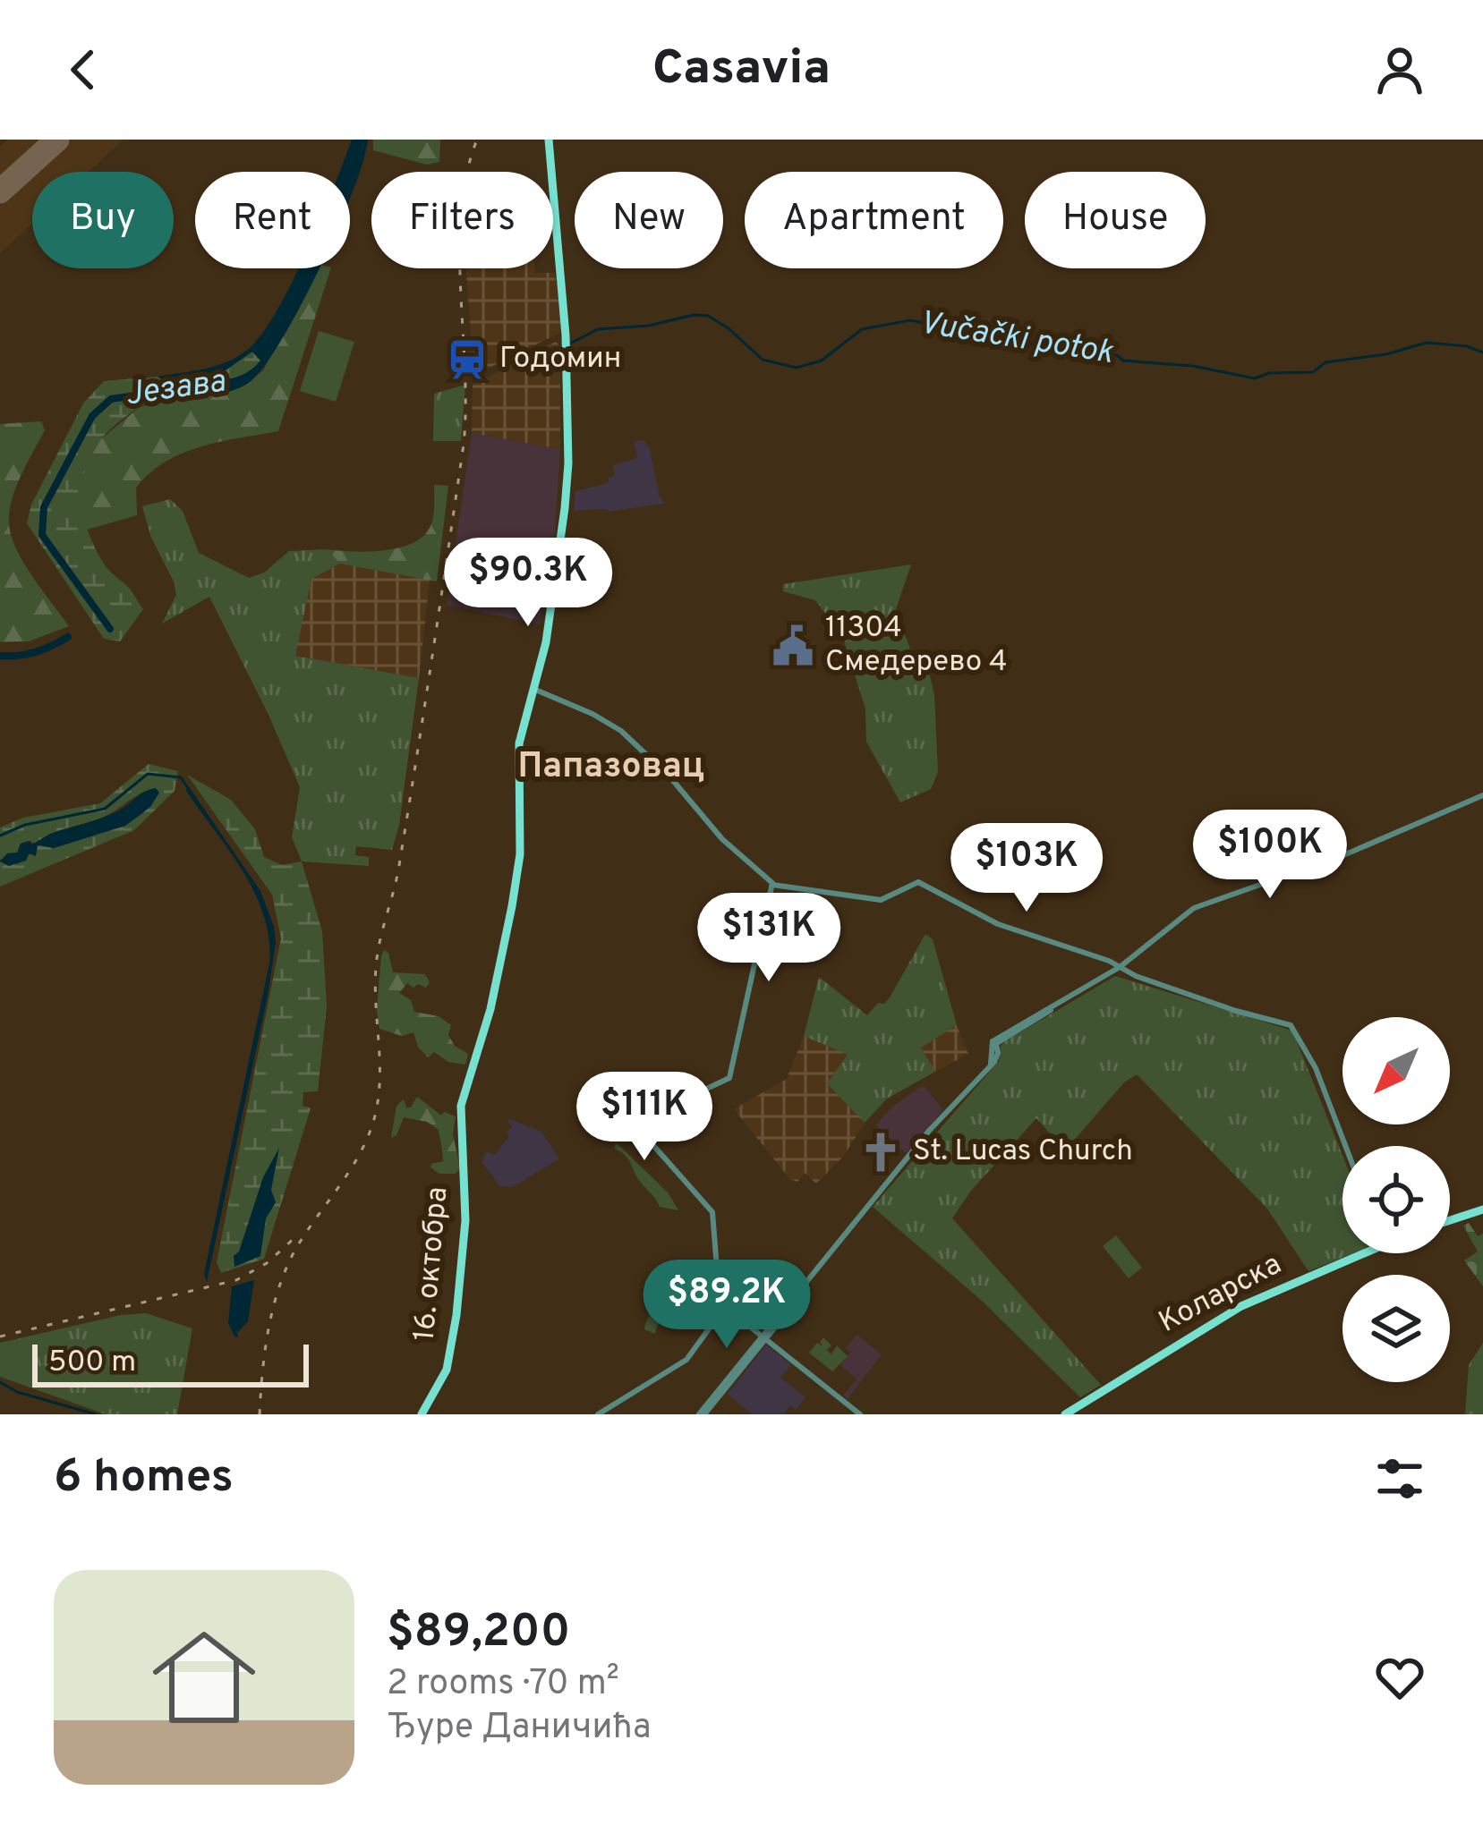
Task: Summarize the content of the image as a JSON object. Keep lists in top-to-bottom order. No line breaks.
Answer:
{"streets":{"main road":["16. октобра","Коларска"]},"districts":["Папазовац"],"water":["Vučački potok","Језава"],"places":{"station":["Годомин"],"public building":["11304 Смедерево 4"],"church":["St. Lucas Church"]},"scale_bar":"500 m","north":"bottom left","page":{"header":"Casavia","chip":["Buy","Rent","Filters","New","Apartment","House"],"price":["$90.3K","$100K","$103K","$131K","$111K","$89.2K"],"scale":"500 m","heading":"6 homes","list":[{"name":"$89,200","note":"2 rooms · 70 m² · Ђуре Даничића"}]}}
